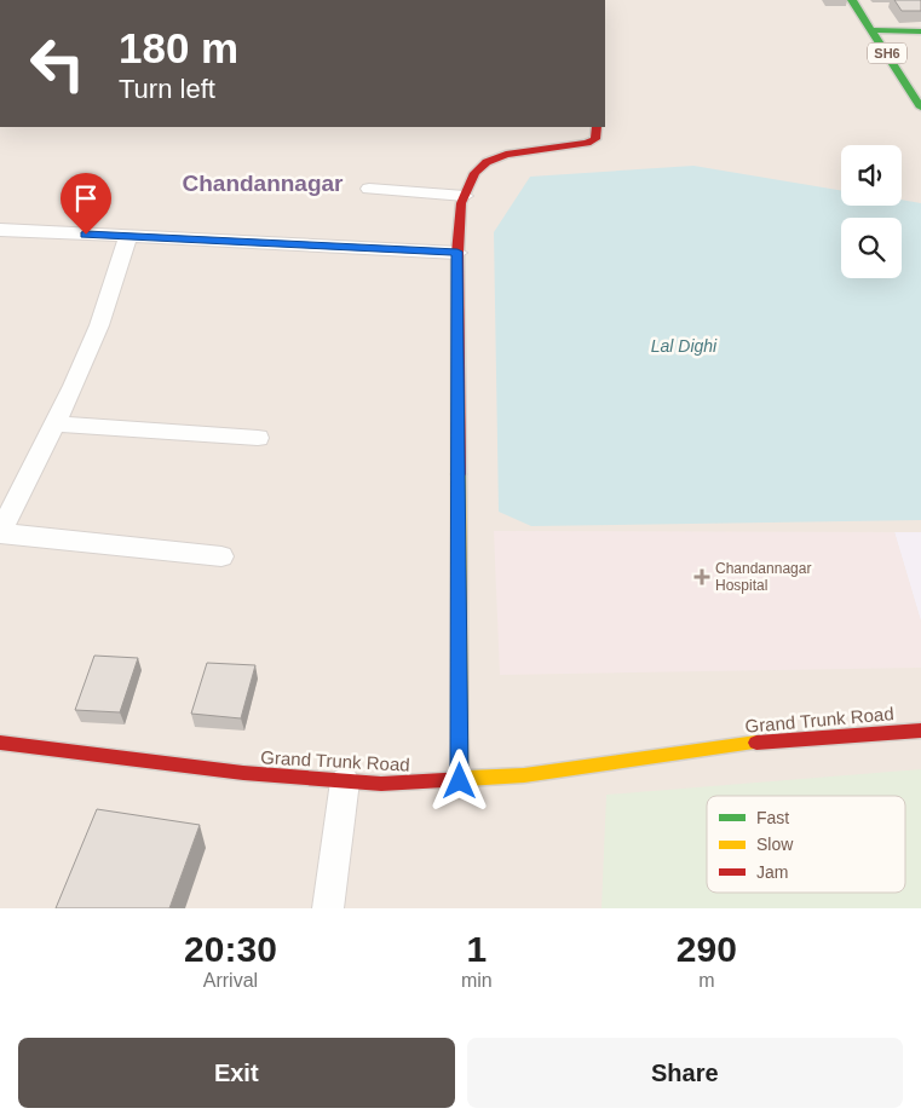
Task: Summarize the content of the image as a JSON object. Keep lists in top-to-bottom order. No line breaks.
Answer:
{"streets":{"street":["SH6","Grand Trunk Road"]},"districts":["Chandannagar"],"water":["Lal Dighi"],"places":{"health":["Chandannagar Hospital"]},"legend":["Fast","Slow","Jam"],"page":{"turn":["180 m","Turn left"],"eta":["20:30","Arrival","1","min","290","m"],"buttons":["Exit","Share"]}}
